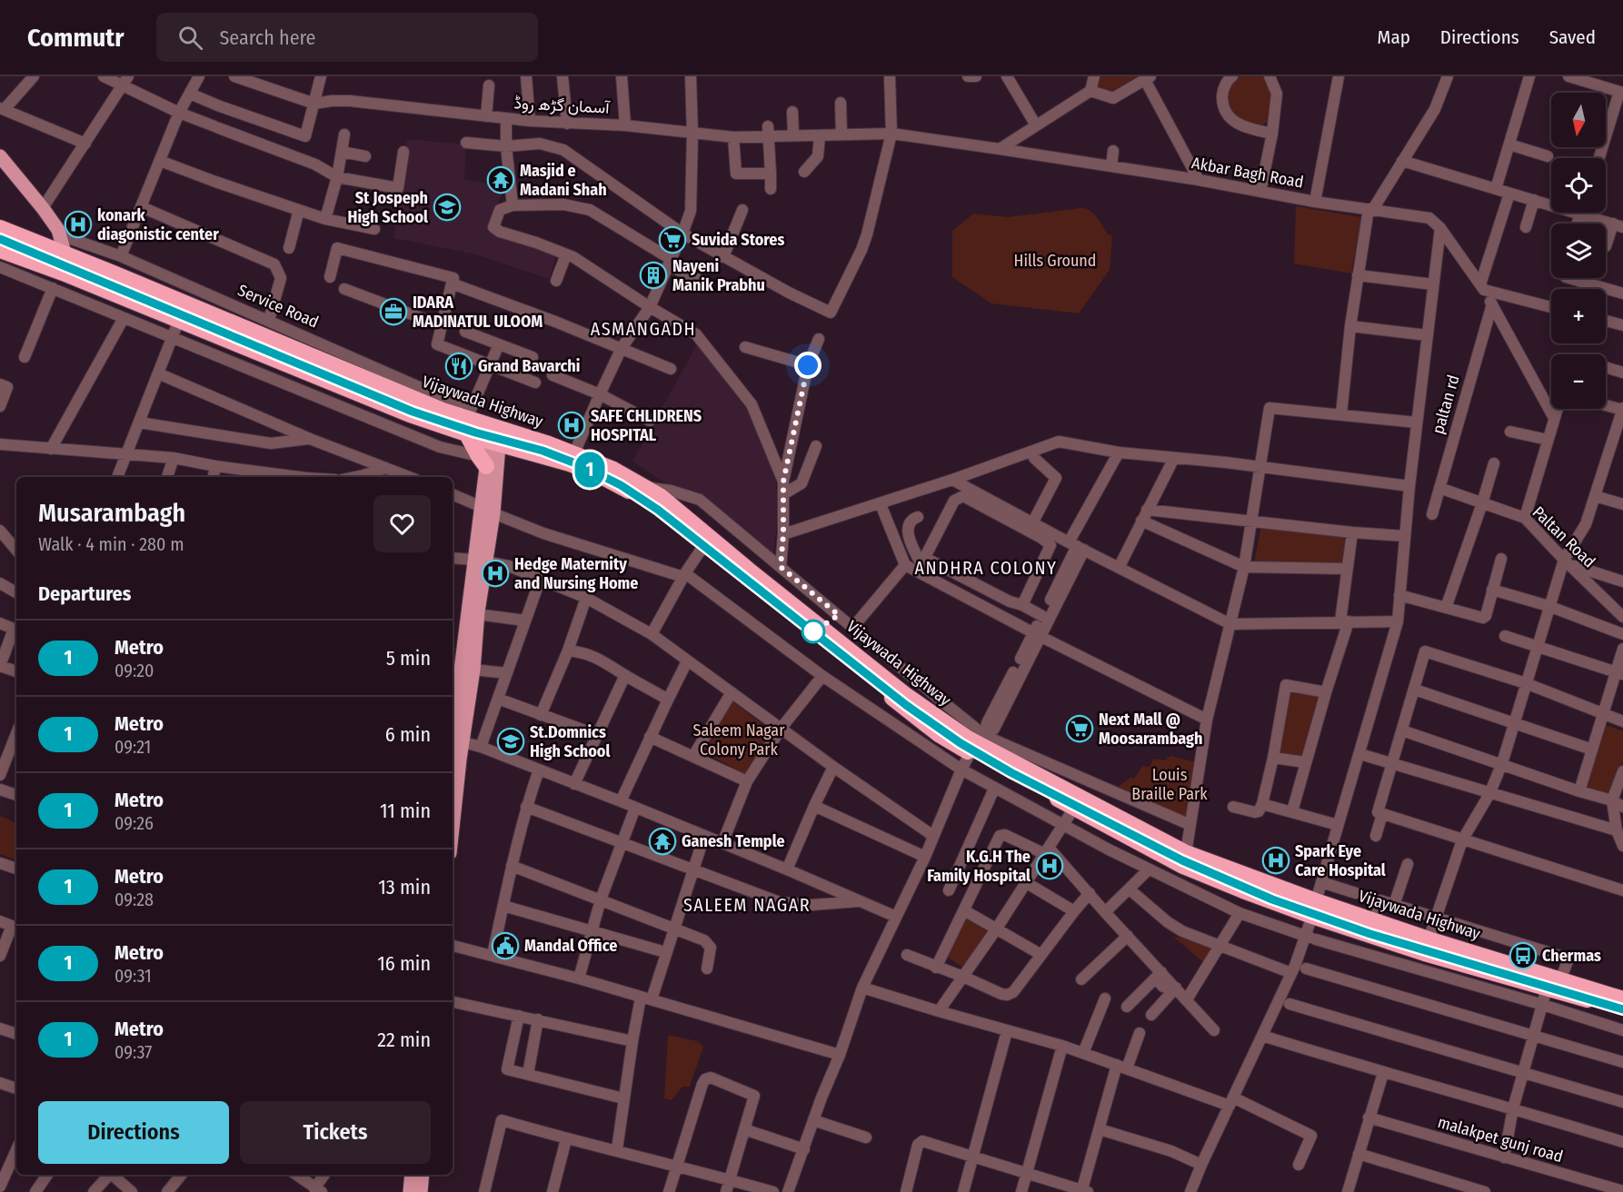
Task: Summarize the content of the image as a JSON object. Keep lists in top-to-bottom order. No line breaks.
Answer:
{"streets":{"highway":["Vijaywada Highway"],"street":["آسمان گڑھ روڈ","Akbar Bagh Road","Service Road","paltan rd","Paltan Road","malakpet gunj road"]},"crossings":[["آسمان گڑھ روڈ","Akbar Bagh Road"],["Akbar Bagh Road","paltan rd"],["Service Road","Vijaywada Highway"],["paltan rd","Paltan Road"]],"districts":["ASMANGADH","ANDHRA COLONY","SALEEM NAGAR"],"parks":["Hills Ground","Saleem Nagar Colony Park","Louis Braille Park"],"places":{"temple":["Masjid e Madani Shah","Ganesh Temple"],"school or university":["St Jospeph High School","St.Domnics High School"],"hospital":["konark diagonistic center","SAFE CHLIDRENS HOSPITAL","Hedge Maternity and Nursing Home","Spark Eye Care Hospital","K.G.H The Family Hospital"],"supermarket":["Suvida Stores","Next Mall @ Moosarambagh"],"building":["Nayeni Manik Prabhu"],"office":["IDARA MADINATUL ULOOM"],"restaurant":["Grand Bavarchi"],"public building":["Mandal Office"],"bus stop":["Chermas"]},"lines":["metro line 1"],"north":"bottom","page":{"header":"Commutr","search":"Search here","nav":["Map","Directions","Saved"],"on_map":"1","map_buttons":["+","−"],"heading":[["Musarambagh","Walk · 4 min · 280 m"],"Departures"],"list":[{"mark":"1","name":"Metro","note":"09:20","value":"5 min"},{"mark":"1","name":"Metro","note":"09:21","value":"6 min"},{"mark":"1","name":"Metro","note":"09:26","value":"11 min"},{"mark":"1","name":"Metro","note":"09:28","value":"13 min"},{"mark":"1","name":"Metro","note":"09:31","value":"16 min"},{"mark":"1","name":"Metro","note":"09:37","value":"22 min"}],"buttons":["Directions","Tickets"]}}
